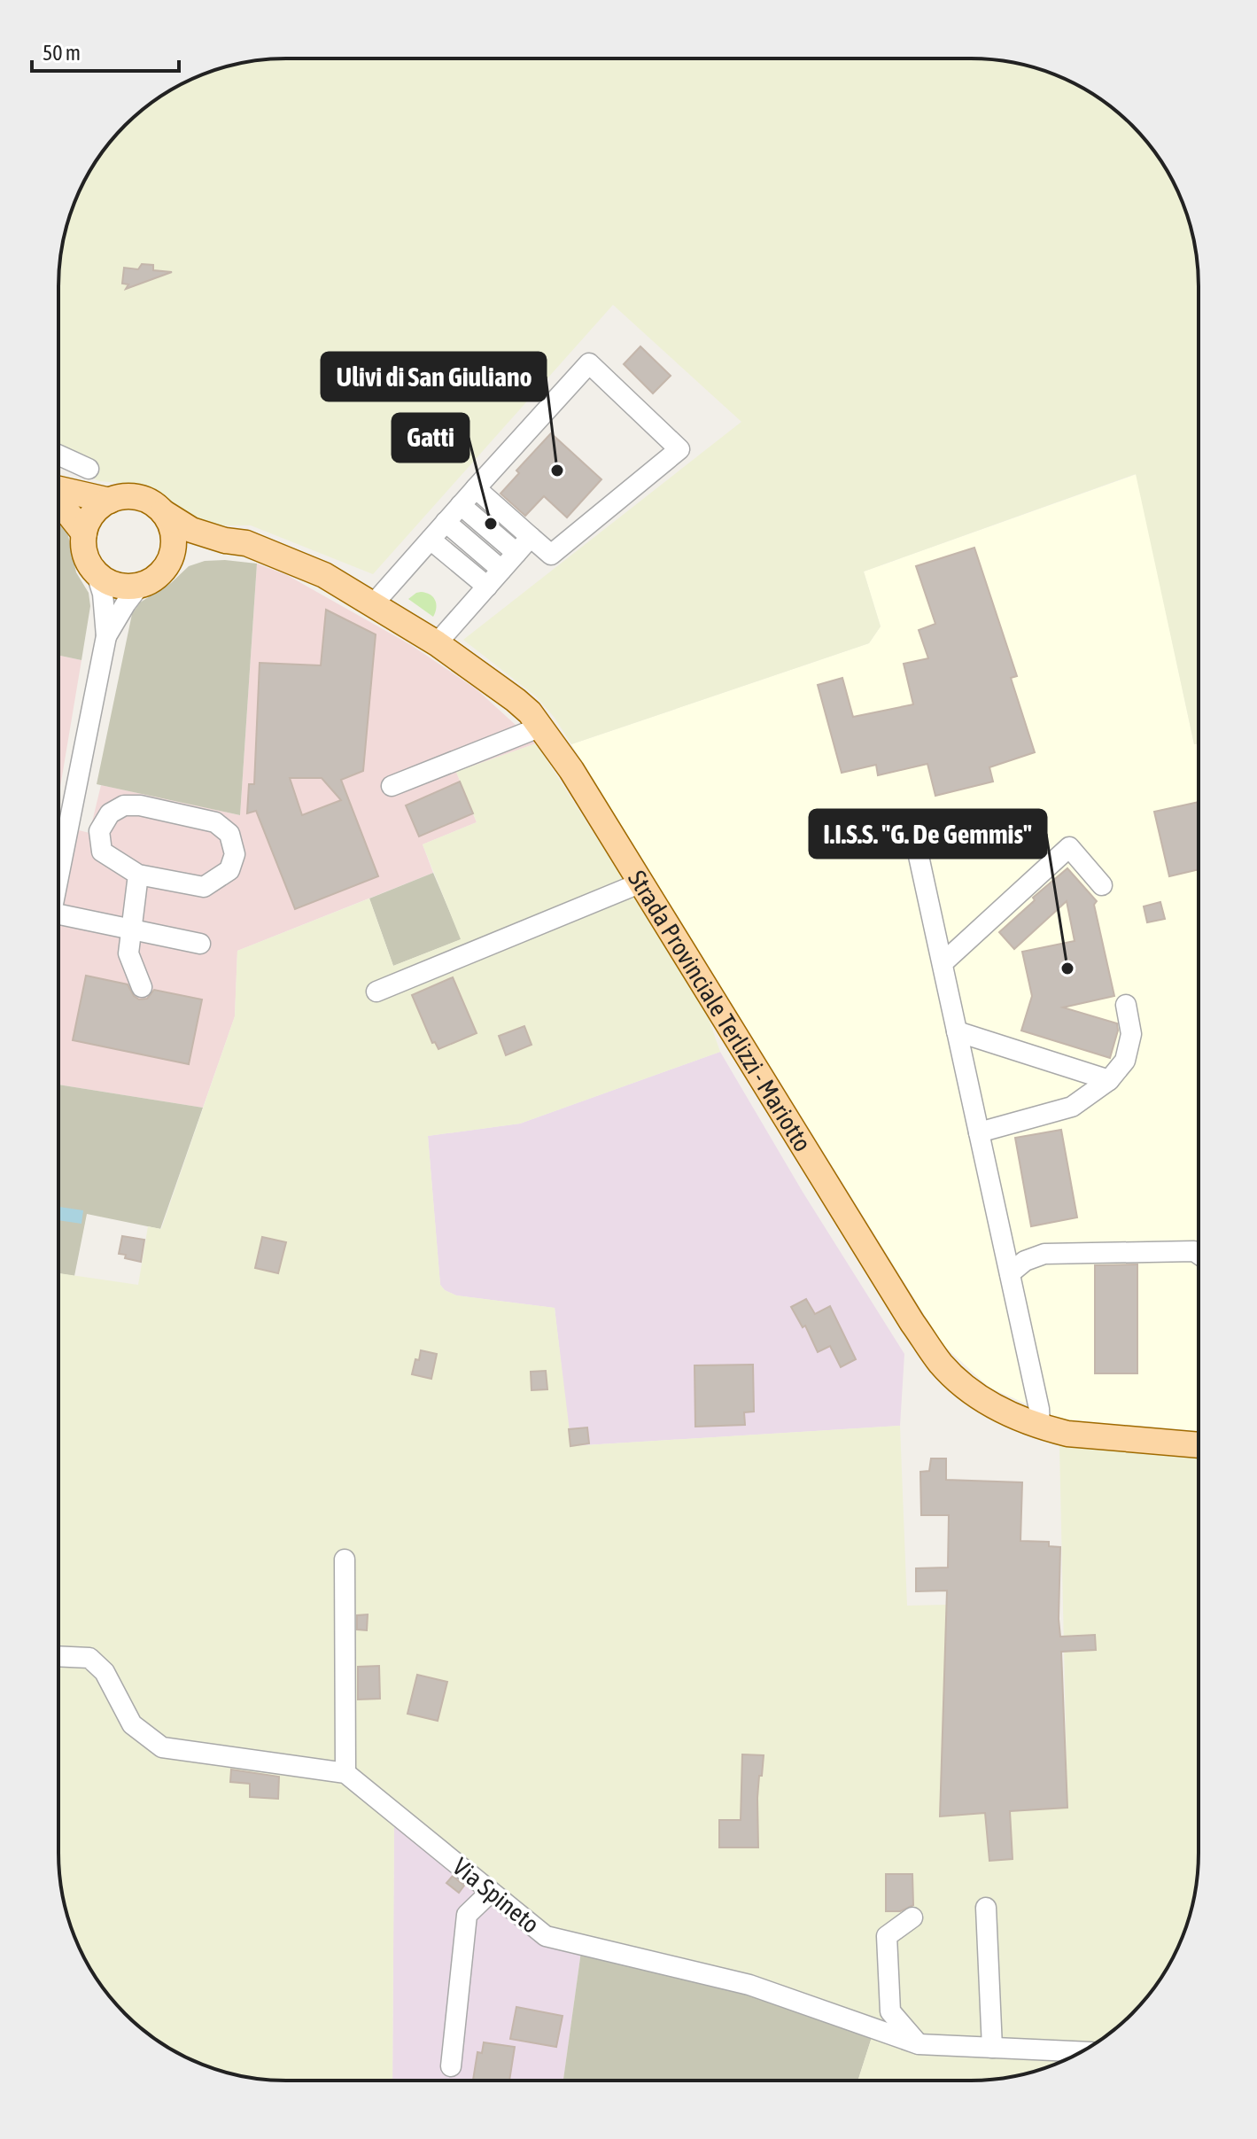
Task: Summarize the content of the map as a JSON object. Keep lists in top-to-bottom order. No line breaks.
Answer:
{"streets":{"main road":["Strada Provinciale Terlizzi - Mariotto"],"street":["Via Spineto"]},"places":["Ulivi di San Giuliano","Gatti","I.I.S.S. \"G. De Gemmis\""],"scale_bar":"50 m"}
